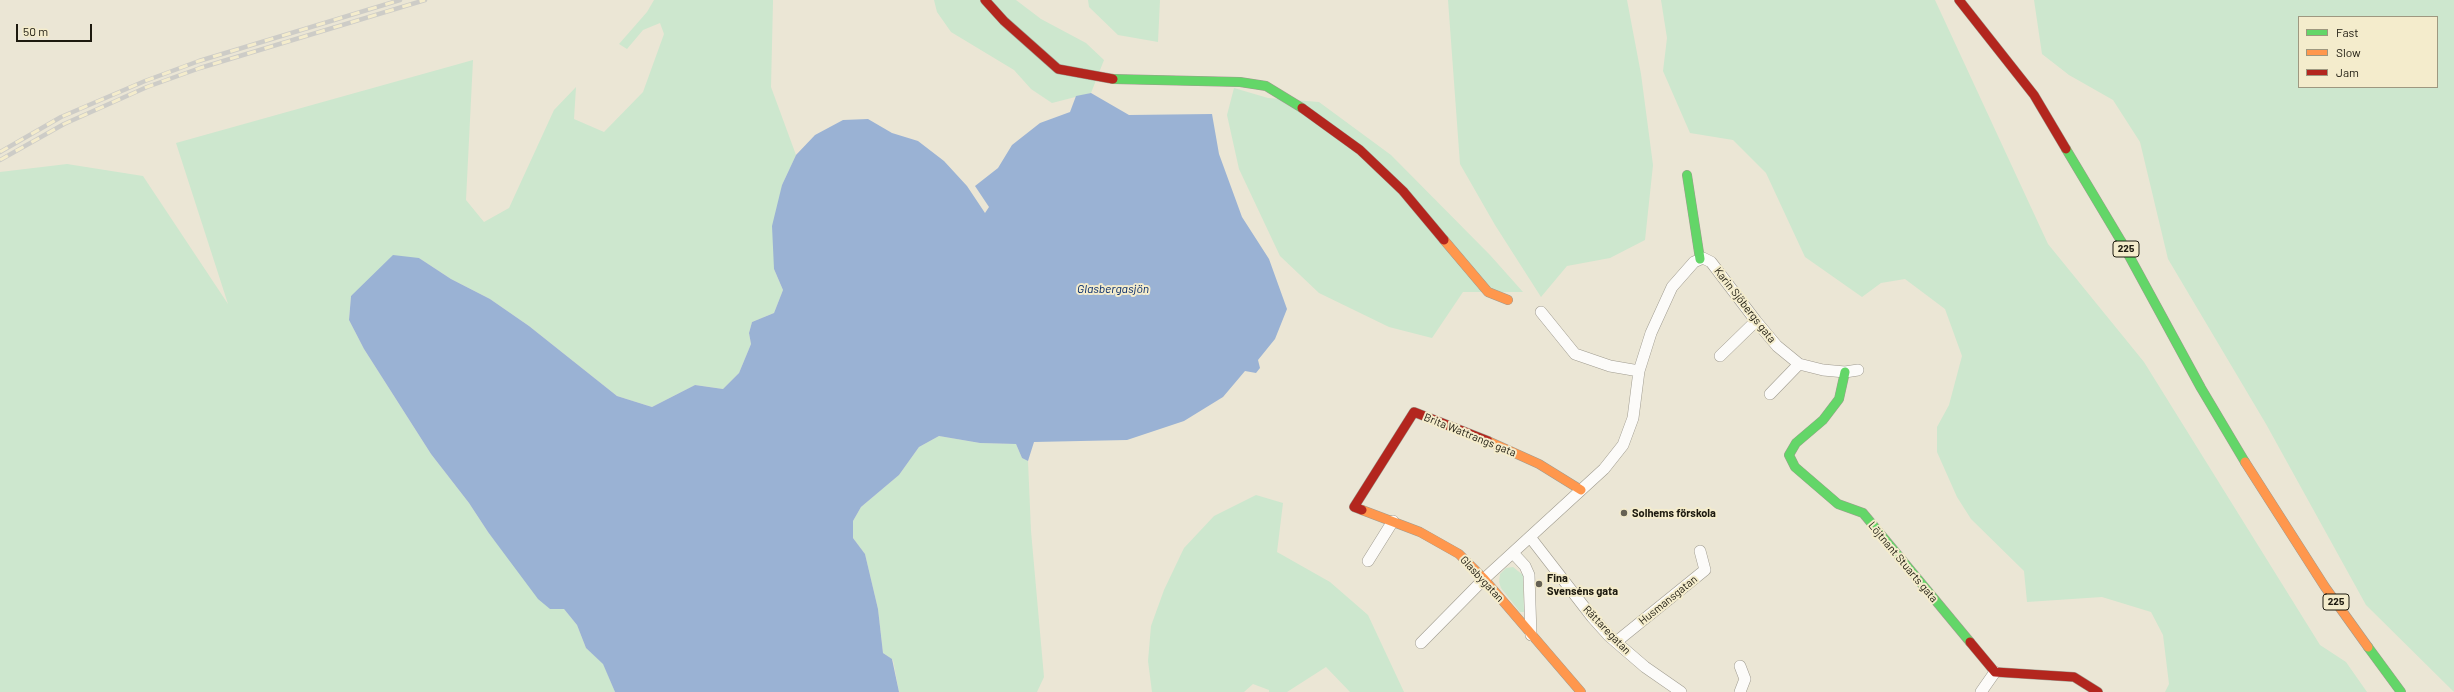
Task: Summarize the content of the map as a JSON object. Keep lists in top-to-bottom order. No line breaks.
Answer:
{"streets":{"street":["225","Karin Sjöbergs gata","Brita Wattrangs gata","Löjtnant Stuarts gata","Glasbygatan","Husmansgatan","Rättaregatan"]},"crossings":[["Karin Sjöbergs gata","Löjtnant Stuarts gata"],["Brita Wattrangs gata","Glasbygatan"],["Husmansgatan","Rättaregatan"]],"water":["Glasbergasjön"],"places":["Solhems förskola","Fina Svenséns gata"],"legend":["Fast","Slow","Jam"],"scale_bar":"50 m"}
